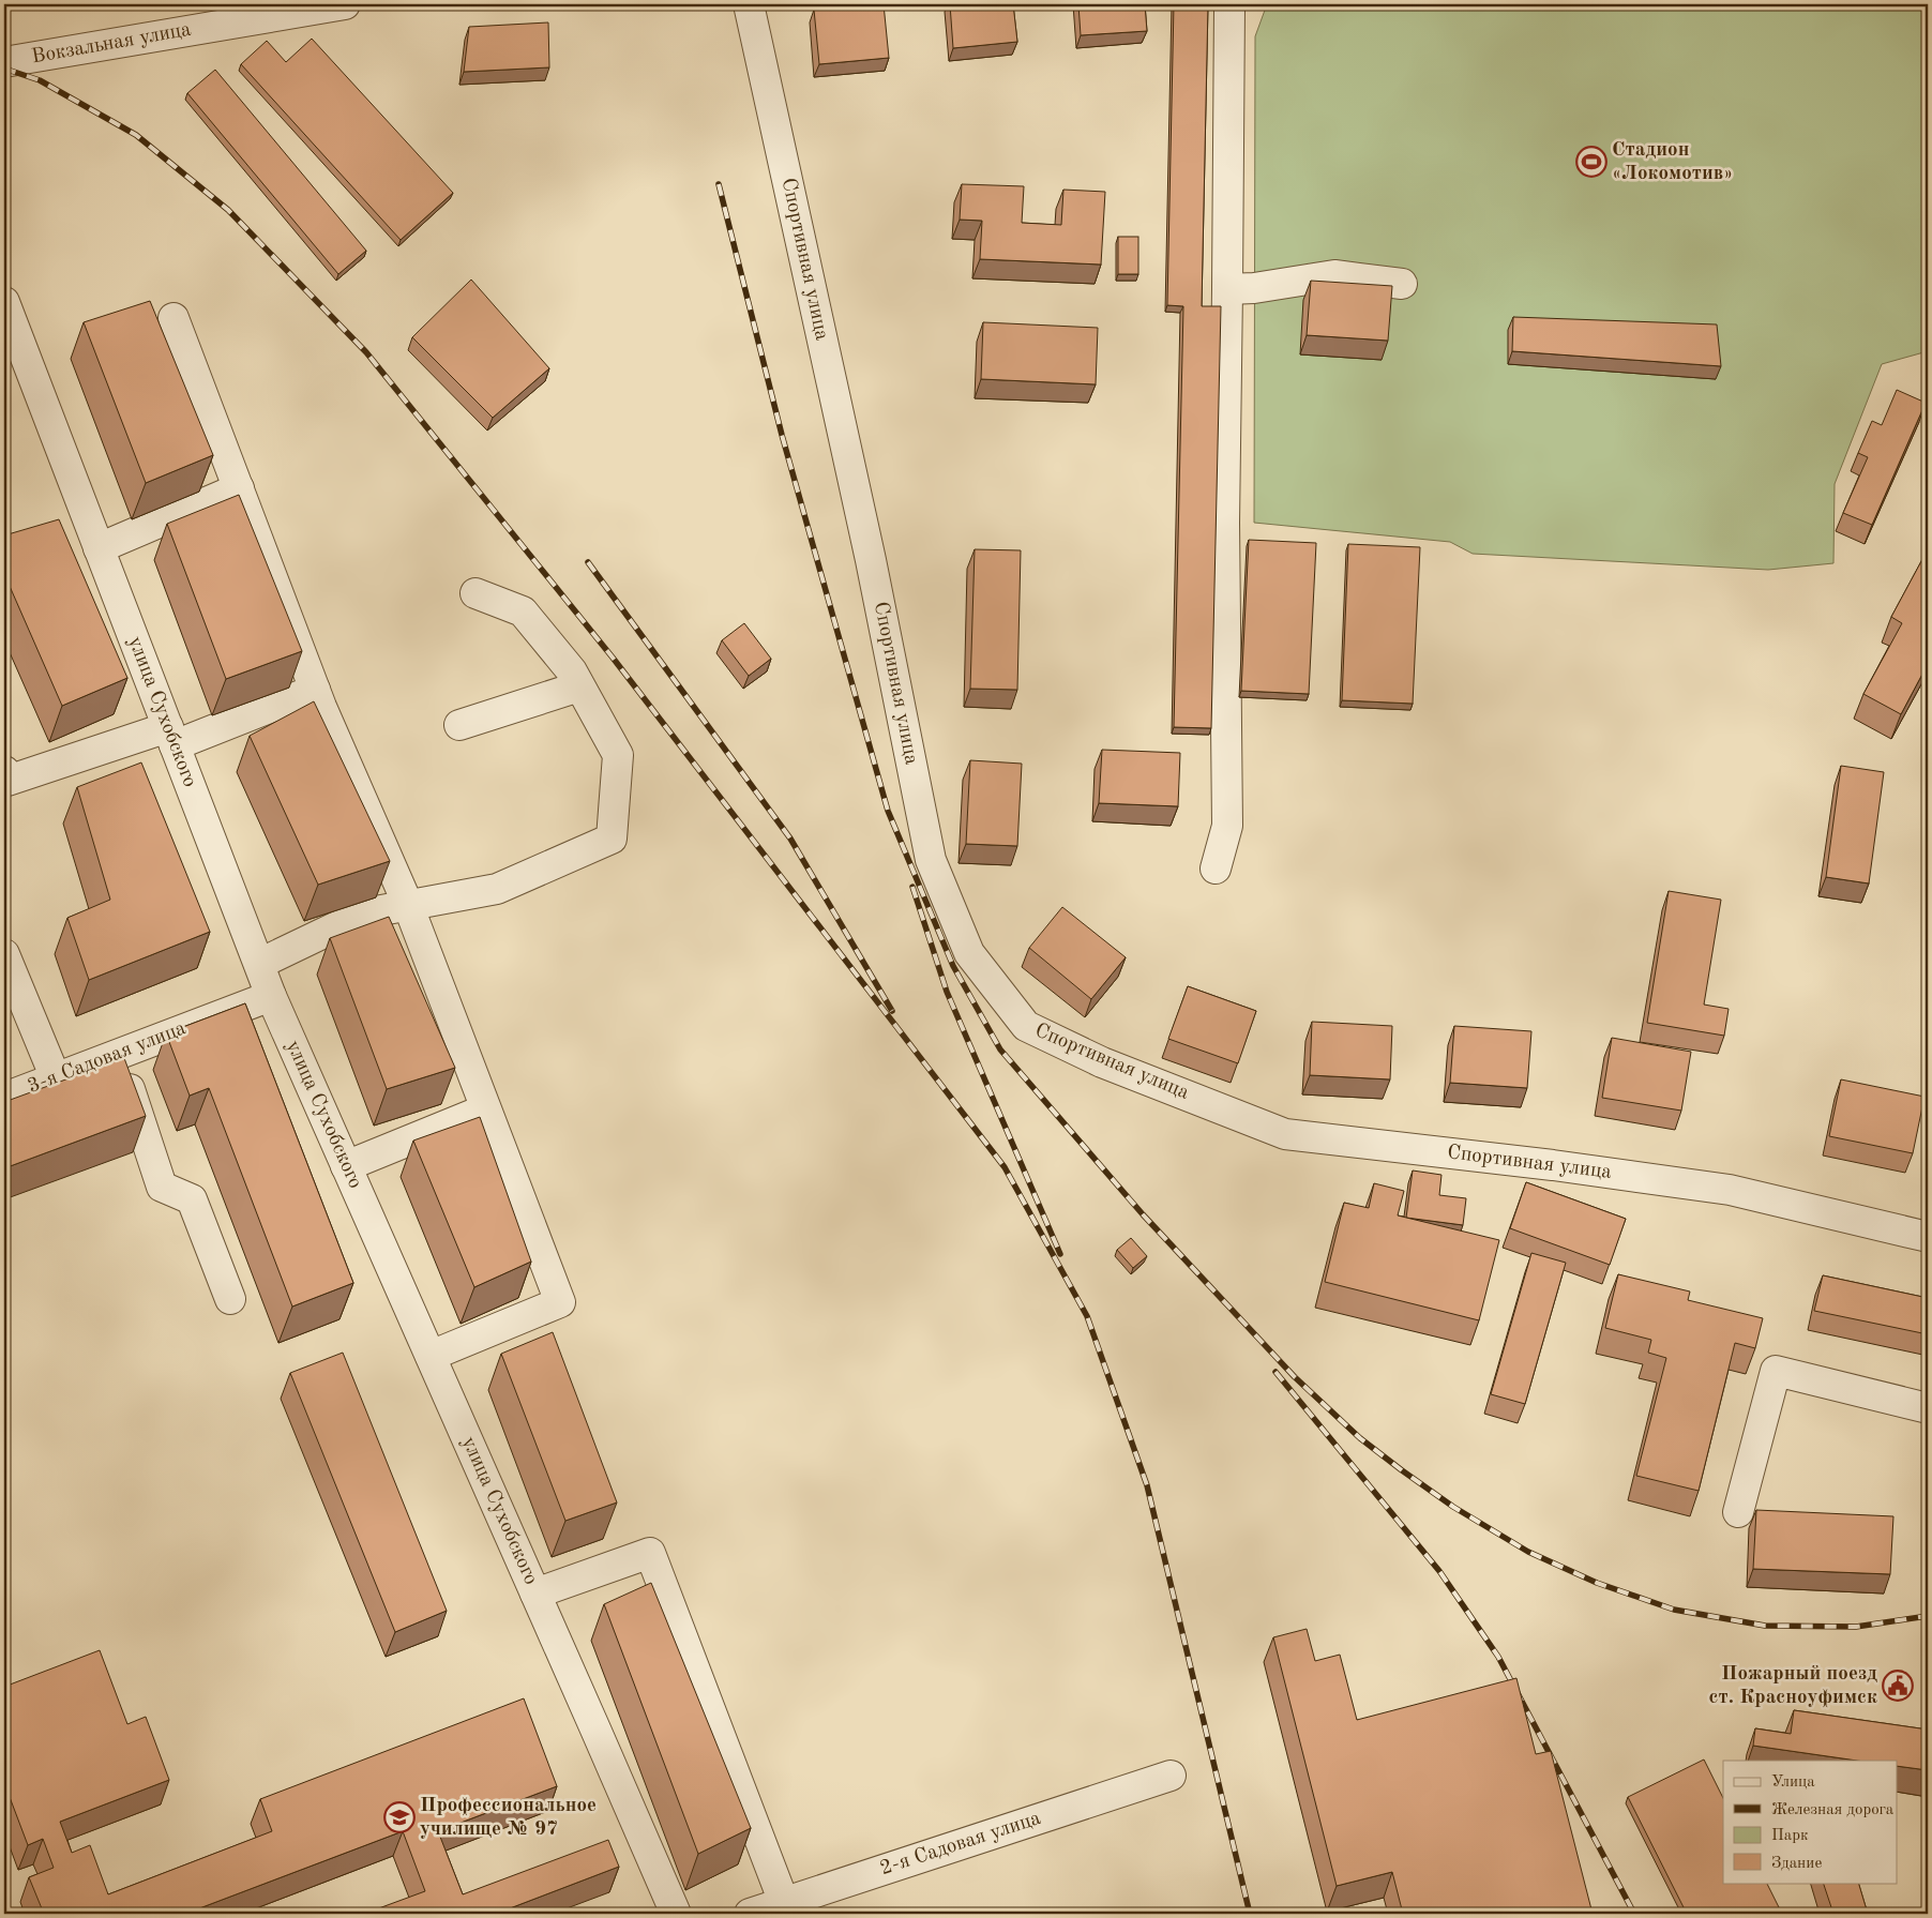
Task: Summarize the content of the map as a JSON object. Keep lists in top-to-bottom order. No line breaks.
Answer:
{"streets":{"street":["Вокзальная улица","Спортивная улица","улица Сухобского","3-я Садовая улица","2-я Садовая улица"]},"crossings":[["улица Сухобского","3-я Садовая улица"]],"places":{"sports":["Стадион «Локомотив»"],"public building":["Пожарный поезд ст. Красноуфимск"],"school or university":["Профессиональное училище № 97"]},"legend":["Улица","Железная дорога","Парк","Здание"]}
